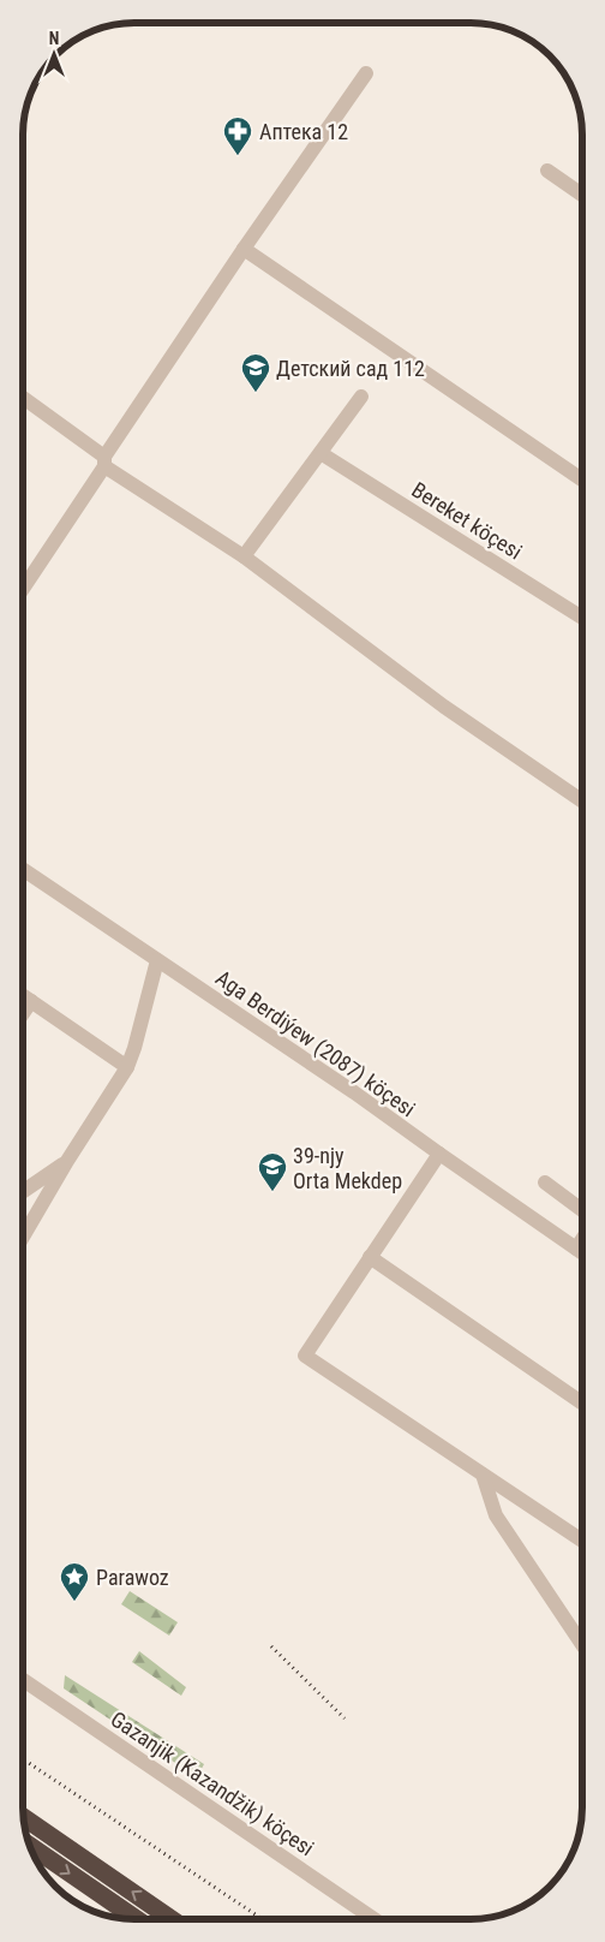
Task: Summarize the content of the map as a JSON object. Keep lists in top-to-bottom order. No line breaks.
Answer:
{"streets":{"street":["Bereket köçesi","Aga Berdiýew (2087) köçesi","Gazanjik (Kazandžik) köçesi"]},"places":{"pharmacy":["Аптека 12"],"school or university":["Детский сад 112","39-njy Orta Mekdep"],"place":["Parawoz"]},"north":"top"}
